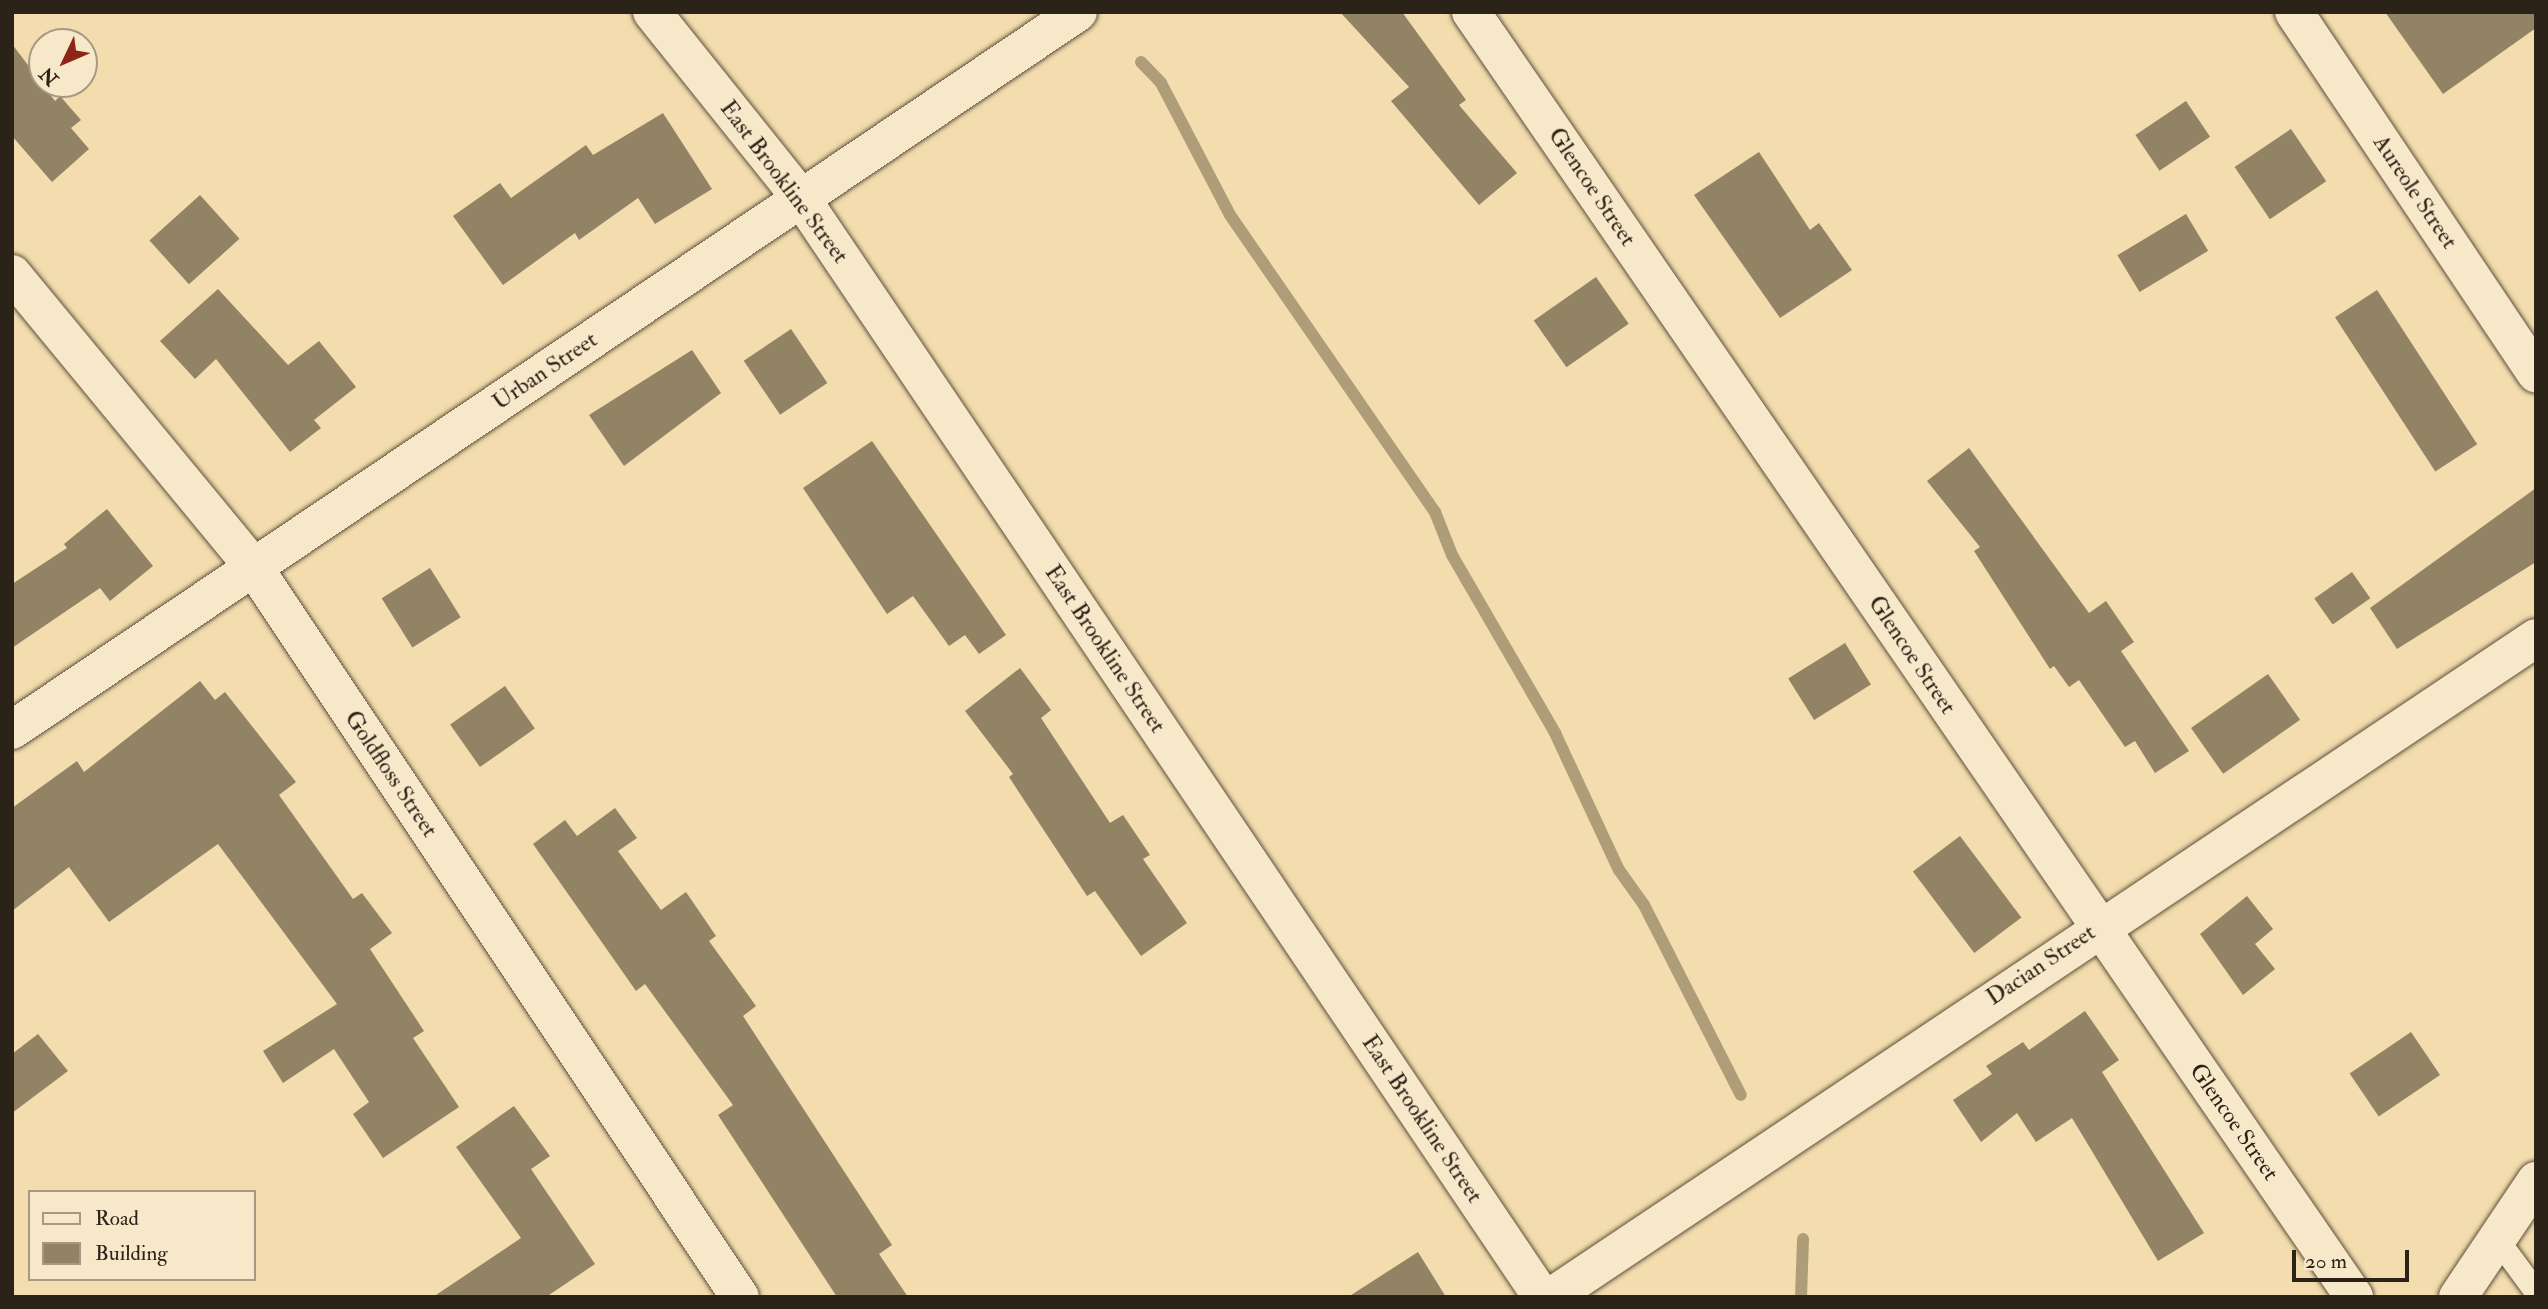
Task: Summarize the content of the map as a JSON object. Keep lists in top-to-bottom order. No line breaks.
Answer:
{"streets":{"street":["East Brookline Street","Glencoe Street","Aureole Street","Urban Street","Goldfloss Street","Dacian Street"]},"crossings":[["East Brookline Street","Urban Street"],["Glencoe Street","Dacian Street"],["Urban Street","Goldfloss Street"]],"legend":["Road","Building"],"scale_bar":"20 m","north":"bottom left"}
